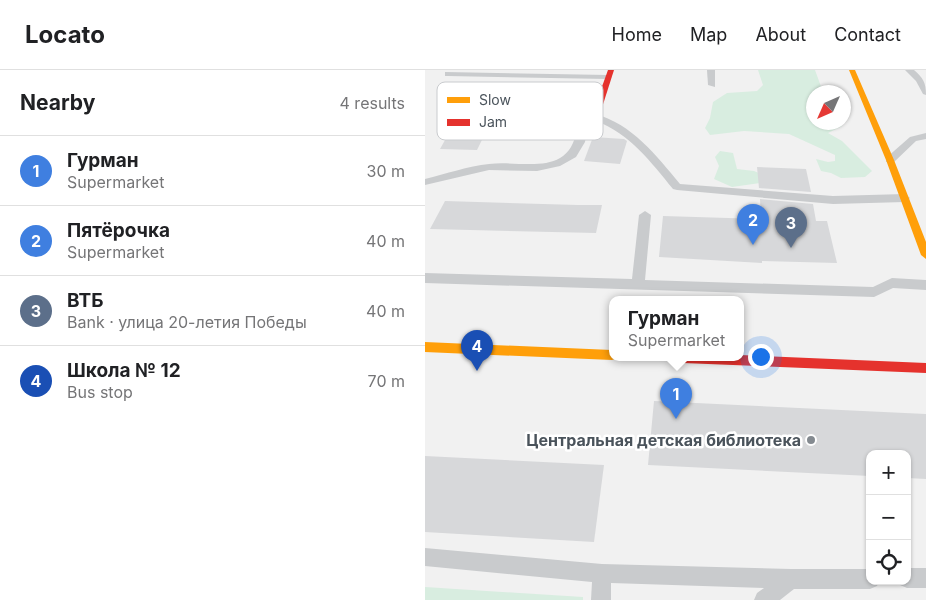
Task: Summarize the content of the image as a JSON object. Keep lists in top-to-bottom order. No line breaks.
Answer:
{"places":["Центральная детская библиотека"],"legend":["Slow","Jam"],"north":"bottom left","page":{"header":"Locato","nav":["Home","Map","About","Contact"],"heading":["Nearby","4 results"],"list":[{"mark":"1","name":"Гурман","note":"Supermarket","value":"30 m"},{"mark":"2","name":"Пятёрочка","note":"Supermarket","value":"40 m"},{"mark":"3","name":"ВТБ","note":"Bank · улица 20-летия Победы","value":"40 m"},{"mark":"4","name":"Школа № 12","note":"Bus stop","value":"70 m"}],"pins":["2","3","4","1"],"popup":["Гурман","Supermarket"],"map_buttons":["+","−"]}}
